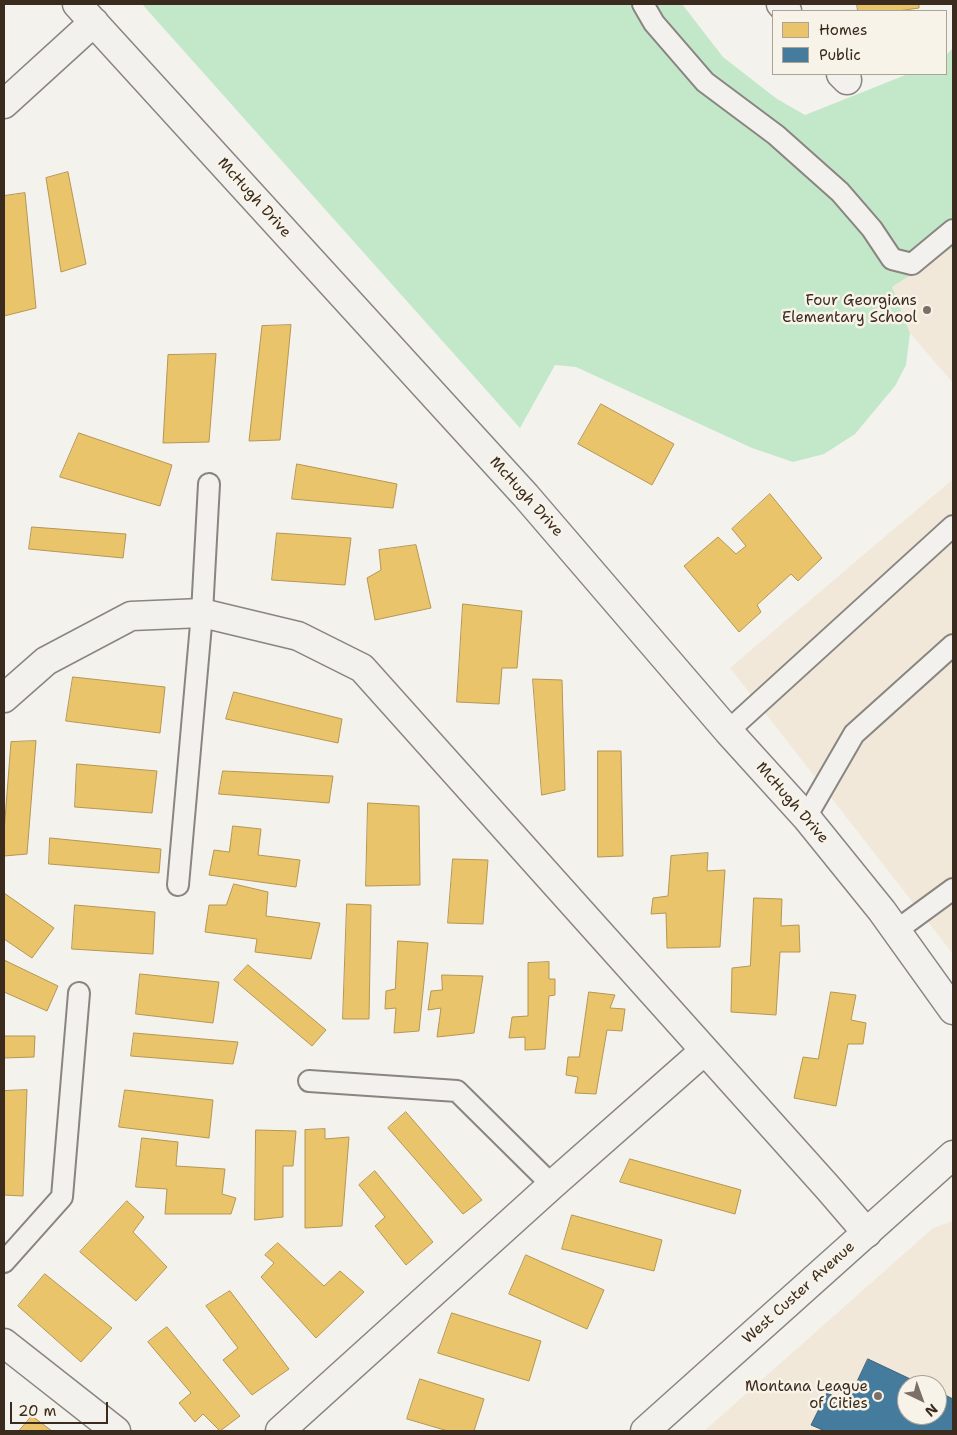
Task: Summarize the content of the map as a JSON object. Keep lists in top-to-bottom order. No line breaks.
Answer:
{"streets":{"street":["McHugh Drive","West Custer Avenue"]},"places":["Four Georgians Elementary School","Montana League of Cities"],"legend":["Homes","Public"],"scale_bar":"20 m","north":"bottom right"}
